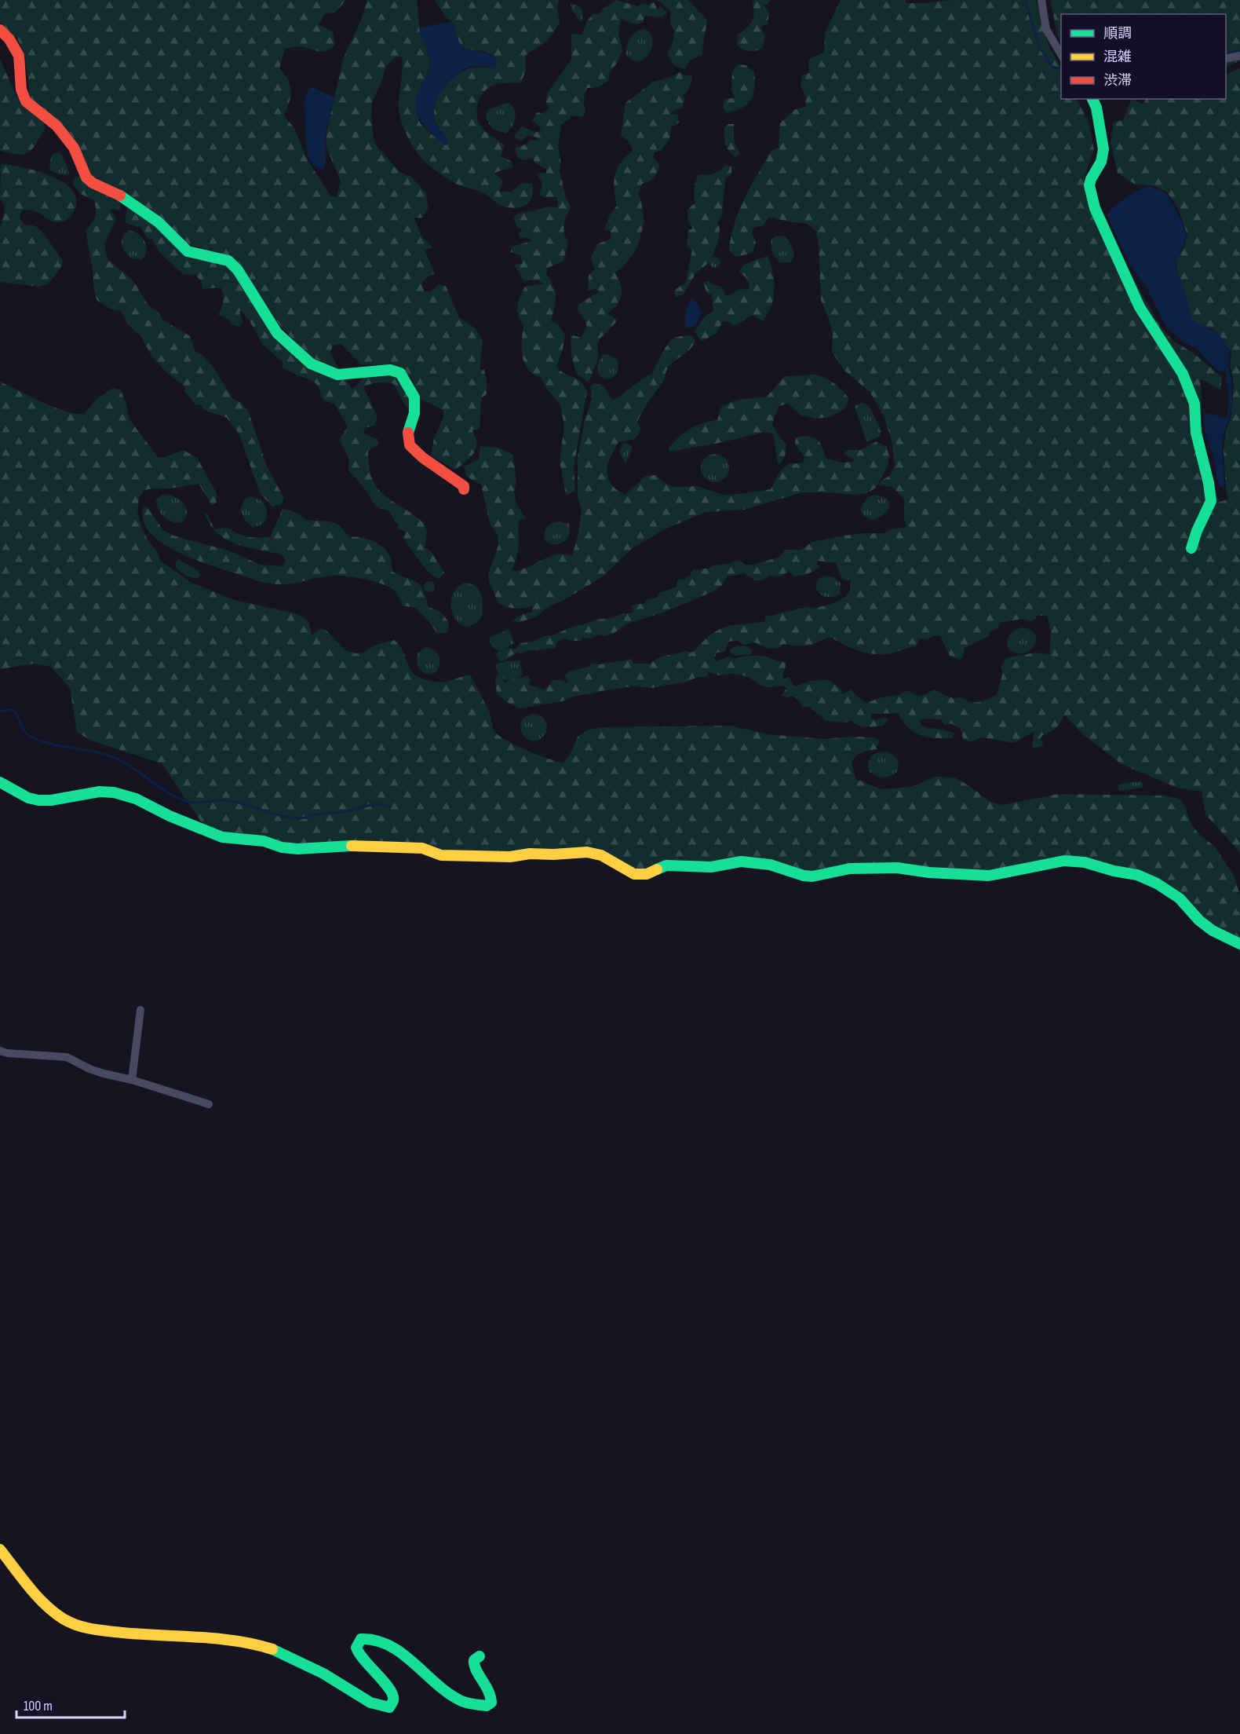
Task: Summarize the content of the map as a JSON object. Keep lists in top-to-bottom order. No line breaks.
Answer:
{"legend":["順調","混雑","渋滞"],"scale_bar":"100 m"}
